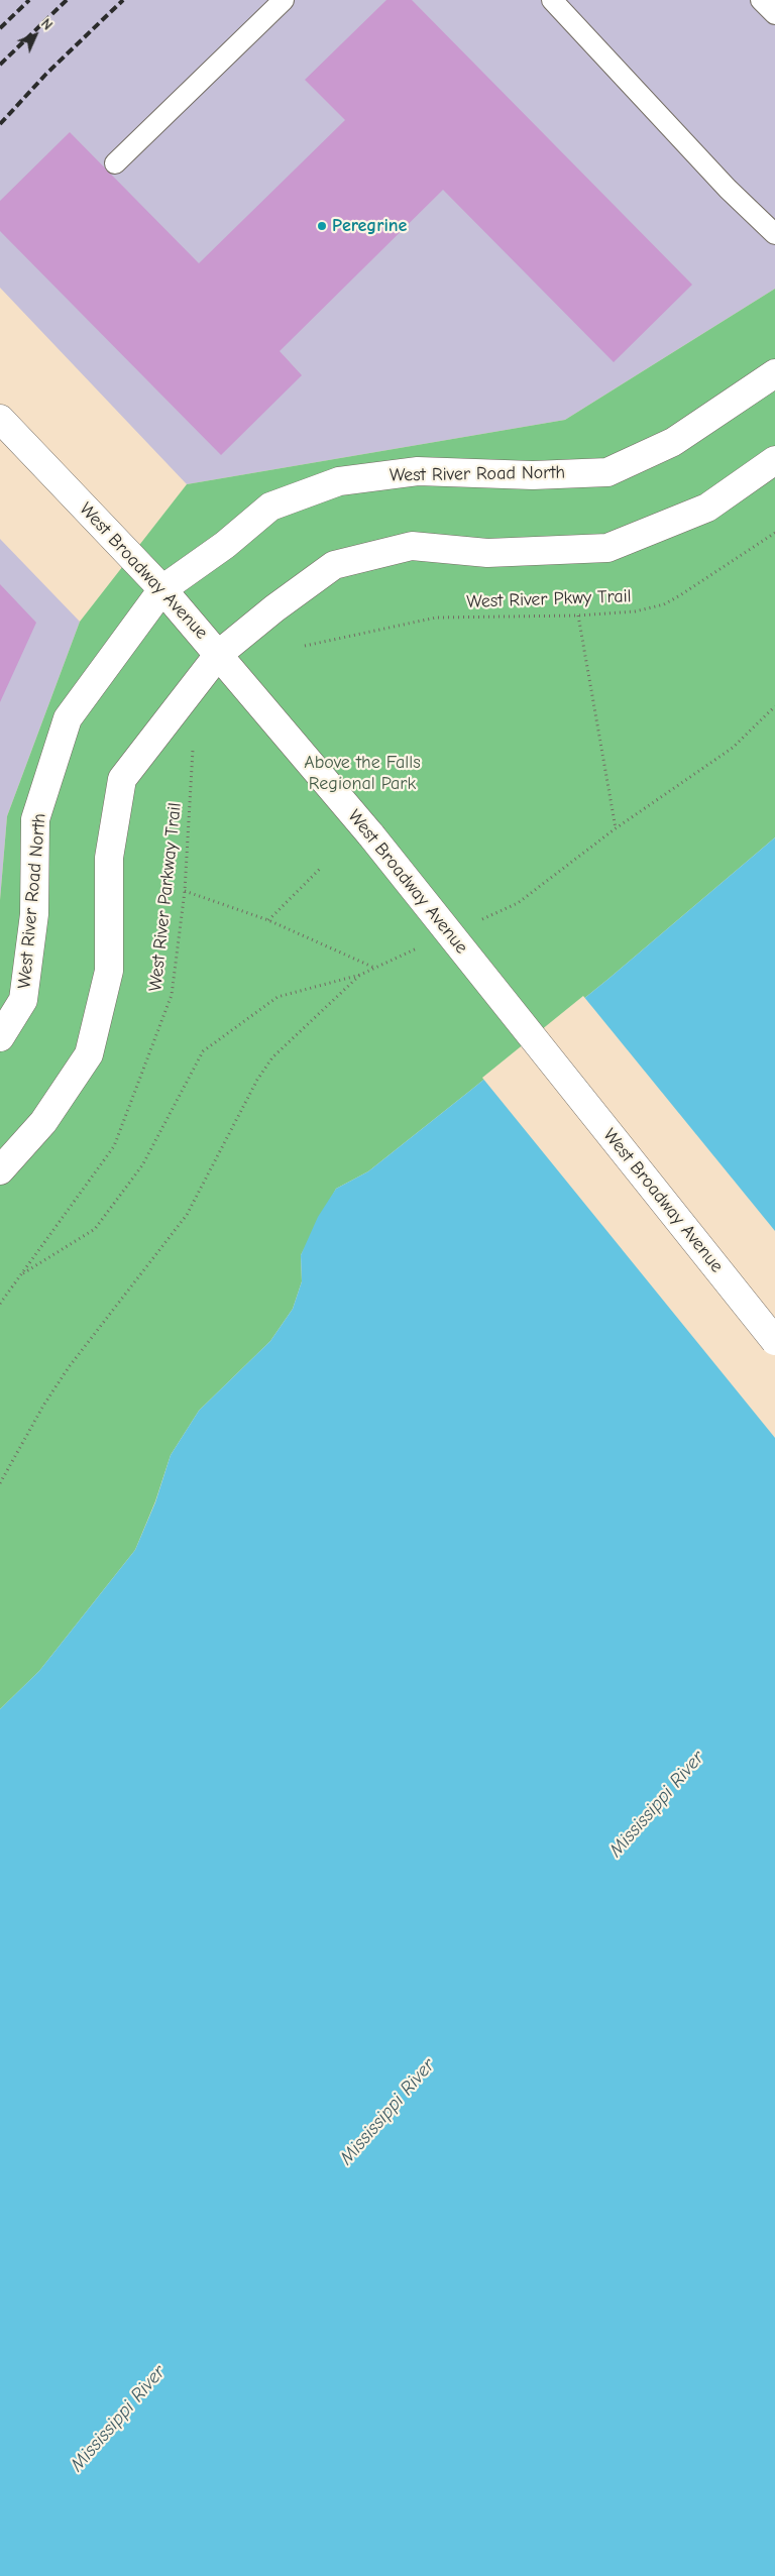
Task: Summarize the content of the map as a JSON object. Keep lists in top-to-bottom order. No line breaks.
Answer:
{"streets":{"street":["West River Road North","West Broadway Avenue"],"path":["West River Pkwy Trail","West River Parkway Trail"]},"crossings":[["West River Road North","West Broadway Avenue"]],"water":["Mississippi River"],"parks":["Above the Falls Regional Park"],"places":["Peregrine"],"north":"top right"}
